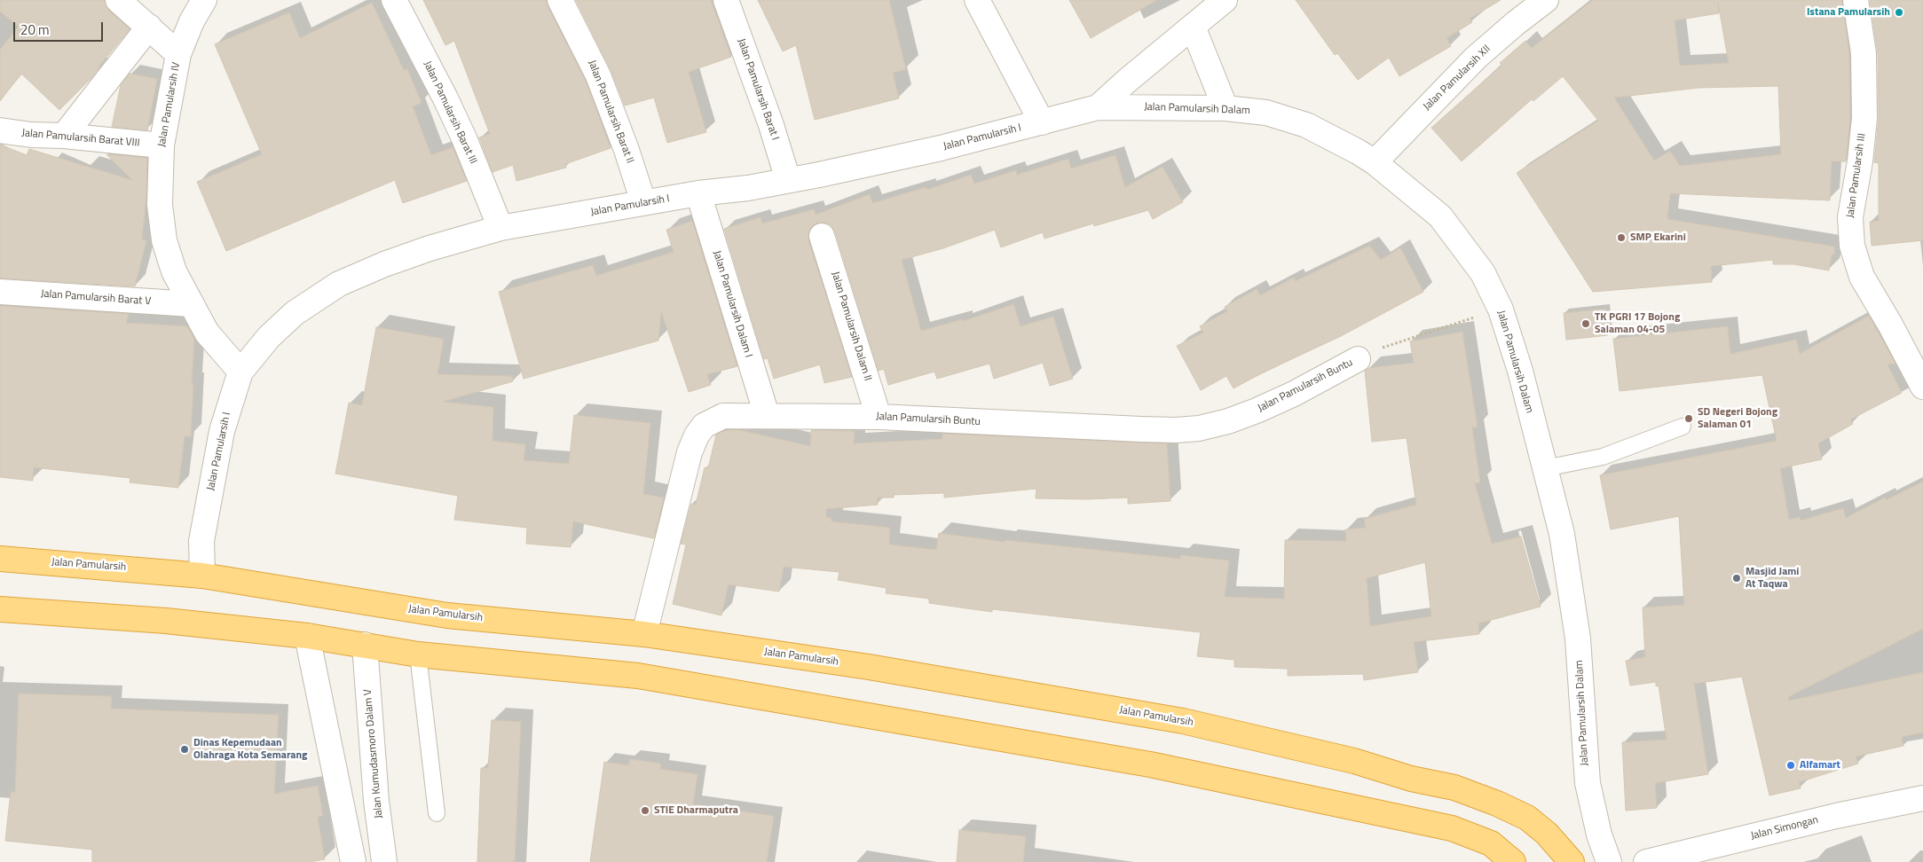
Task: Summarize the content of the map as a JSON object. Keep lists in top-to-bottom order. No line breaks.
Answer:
{"streets":{"highway":["Jalan Pamularsih"],"street":["Jalan Pamularsih XII","Jalan Pamularsih Barat I","Jalan Pamularsih IV","Jalan Pamularsih Dalam","Jalan Pamularsih Barat II","Jalan Pamularsih Barat III","Jalan Pamularsih I","Jalan Pamularsih Barat VIII","Jalan Pamularsih III","Jalan Pamularsih Barat V","Jalan Pamularsih Dalam I","Jalan Pamularsih Dalam II","Jalan Pamularsih Buntu","Jalan Kumudasmoro Dalam V","Jalan Simongan"]},"crossings":[["Jalan Pamularsih XII","Jalan Pamularsih Dalam"],["Jalan Pamularsih Barat I","Jalan Pamularsih I"],["Jalan Pamularsih IV","Jalan Pamularsih I"],["Jalan Pamularsih IV","Jalan Pamularsih Barat VIII"],["Jalan Pamularsih IV","Jalan Pamularsih Barat V"],["Jalan Pamularsih Dalam","Jalan Pamularsih I"],["Jalan Pamularsih Barat II","Jalan Pamularsih I"],["Jalan Pamularsih Barat III","Jalan Pamularsih I"],["Jalan Pamularsih I","Jalan Pamularsih Dalam I"],["Jalan Pamularsih I","Jalan Pamularsih"],["Jalan Pamularsih Dalam I","Jalan Pamularsih Buntu"],["Jalan Pamularsih Dalam II","Jalan Pamularsih Buntu"],["Jalan Pamularsih Buntu","Jalan Pamularsih"]],"places":["Istana Pamularsih","SMP Ekarini","TK PGRI 17 Bojong Salaman 04-05","SD Negeri Bojong Salaman 01","Masjid Jami At Taqwa","Dinas Kepemudaan Olahraga Kota Semarang","Alfamart","STIE Dharmaputra"],"scale_bar":"20 m"}
